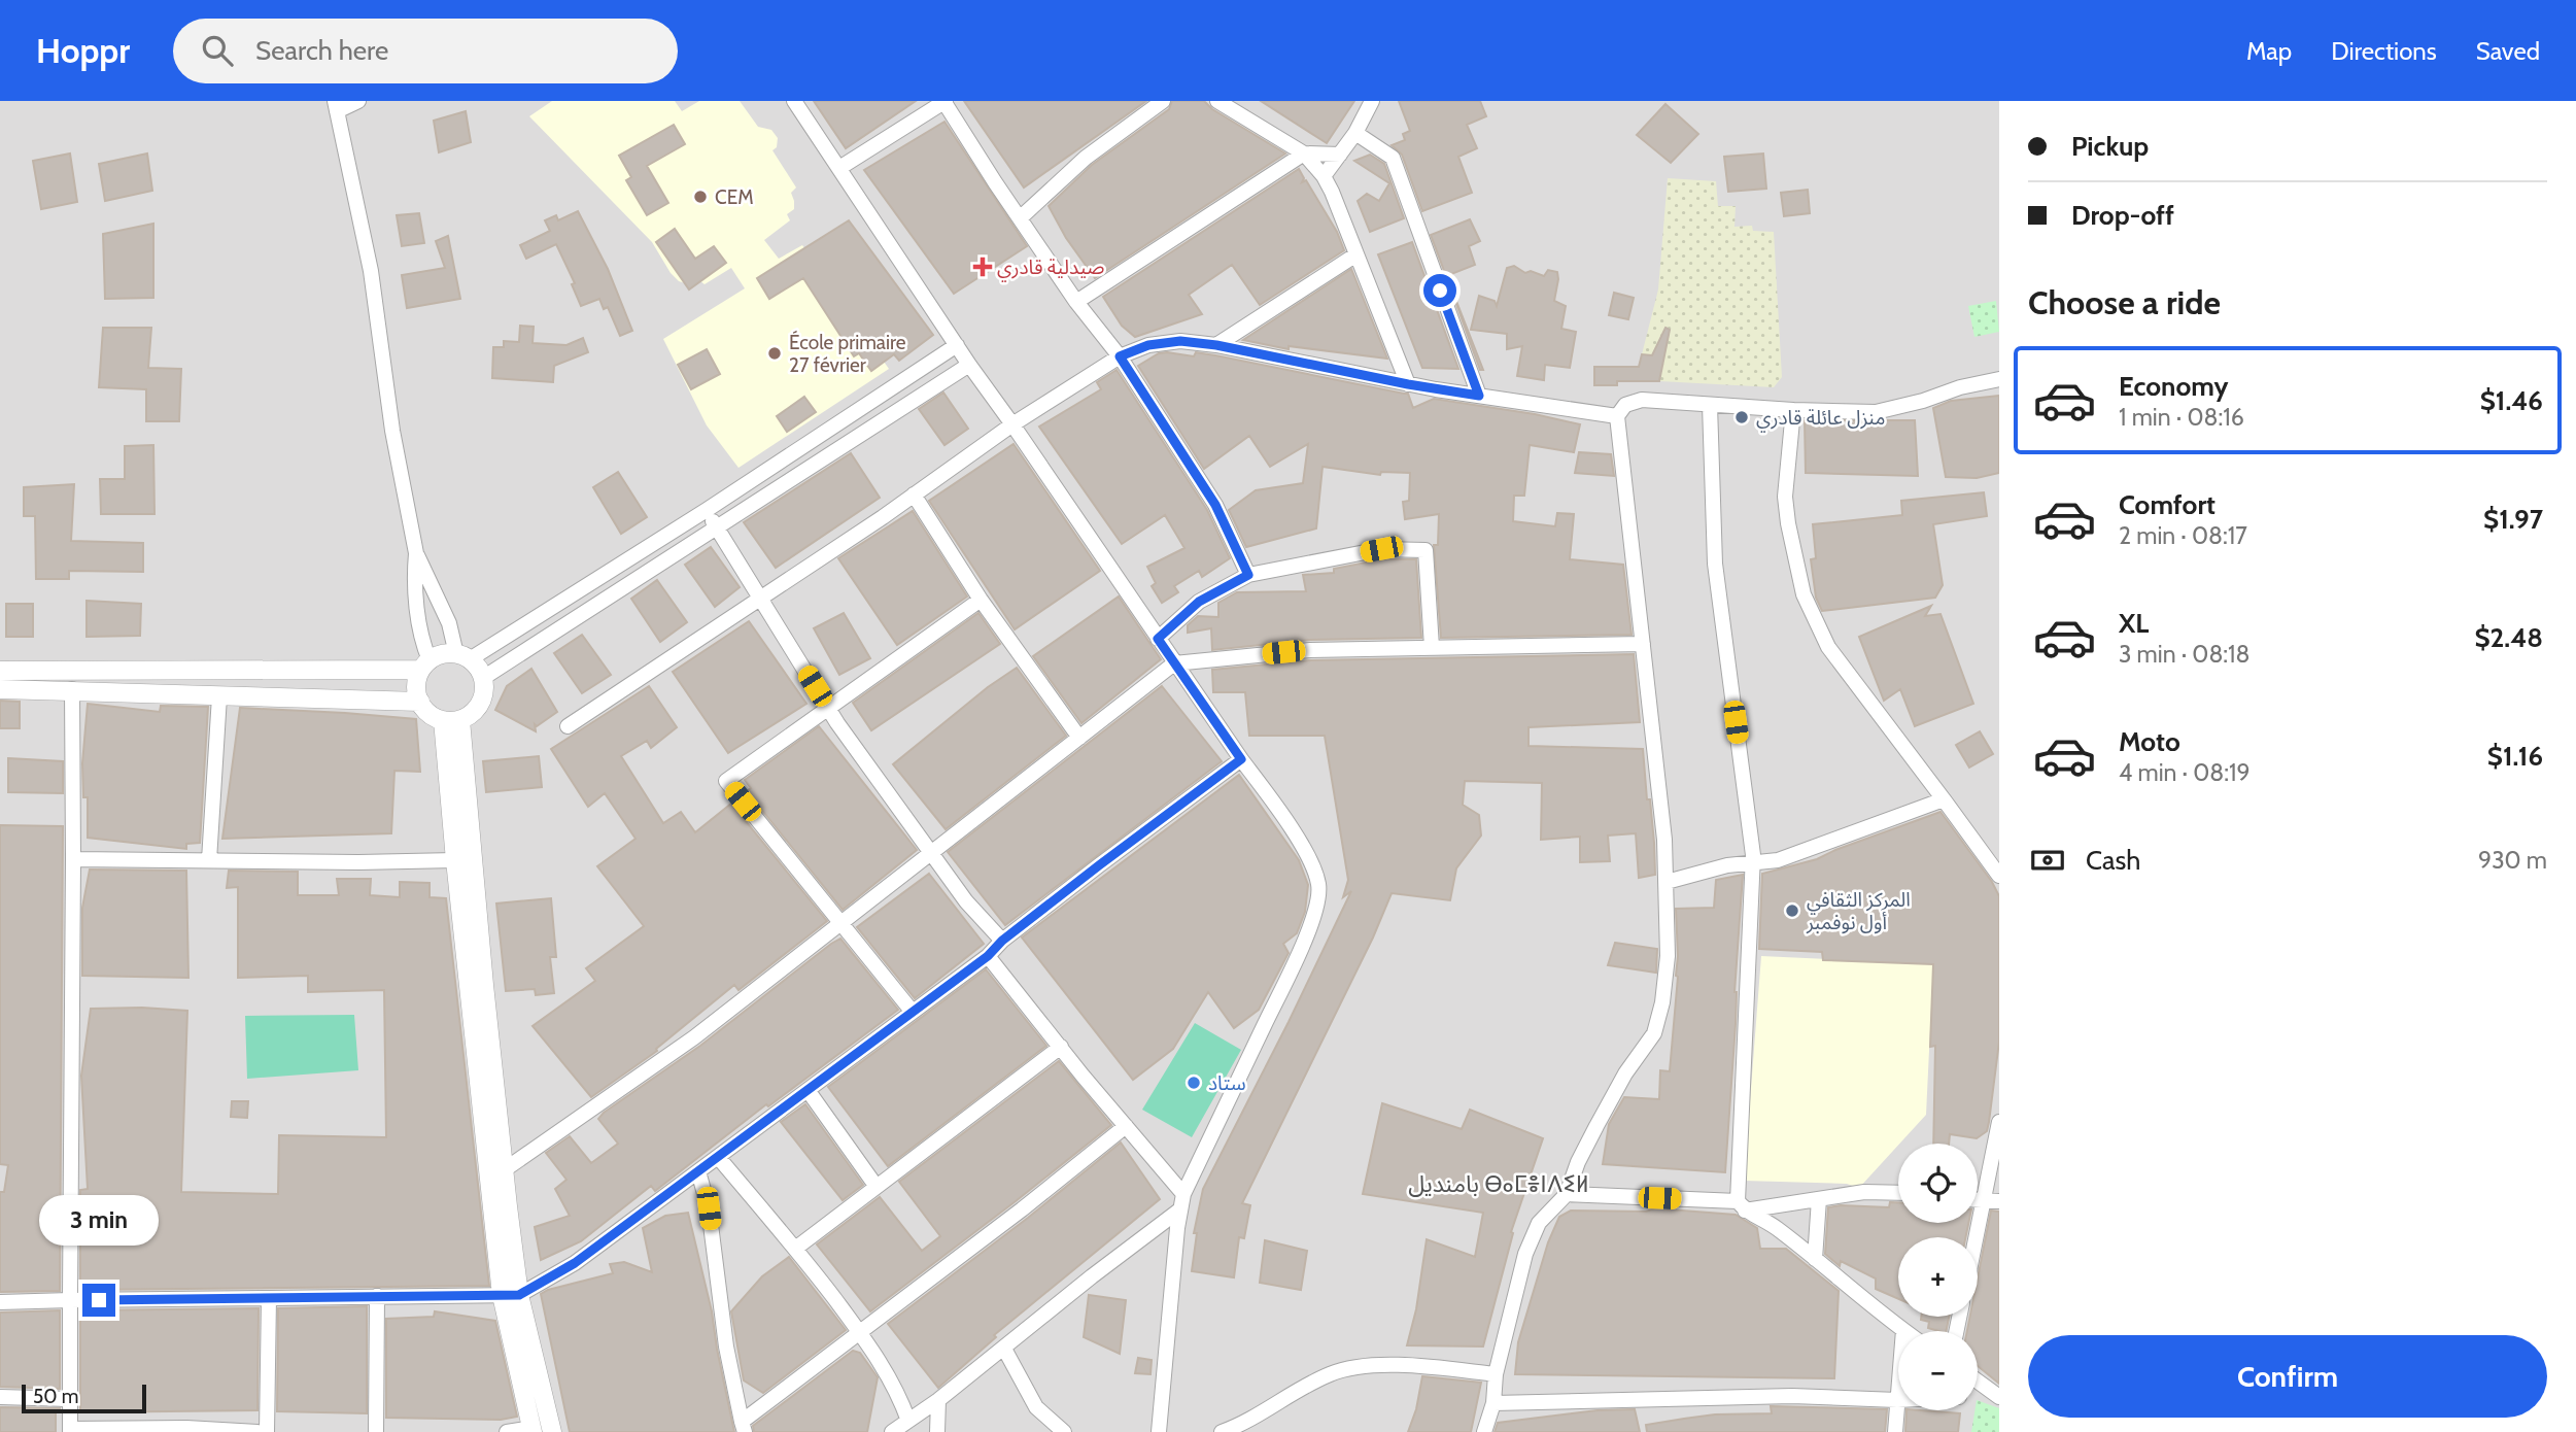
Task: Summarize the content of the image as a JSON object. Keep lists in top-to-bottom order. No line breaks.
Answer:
{"districts":["بامنديل ⴱⴰⵎⴻⵏⴷⵉⵍ"],"places":{"other":["CEM","École primaire 27 février","منزل عائلة قادري","المركز الثقافي أول نوفمبر","ستاد"],"health":["صيدلية قادري"]},"scale_bar":"50 m","page":{"header":"Hoppr","search":"Search here","nav":["Map","Directions","Saved"],"banner":["Pickup","Drop-off"],"heading":"Choose a ride","list":[{"name":"Economy","note":"1 min · 08:16","value":"$1.46"},{"name":"Comfort","note":"2 min · 08:17","value":"$1.97"},{"name":"XL","note":"3 min · 08:18","value":"$2.48"},{"name":"Moto","note":"4 min · 08:19","value":"$1.16"}],"pay":["Cash","930 m"],"map_buttons":["+","−"],"bubble":"3 min","buttons":"Confirm","scale":"50 m"}}
